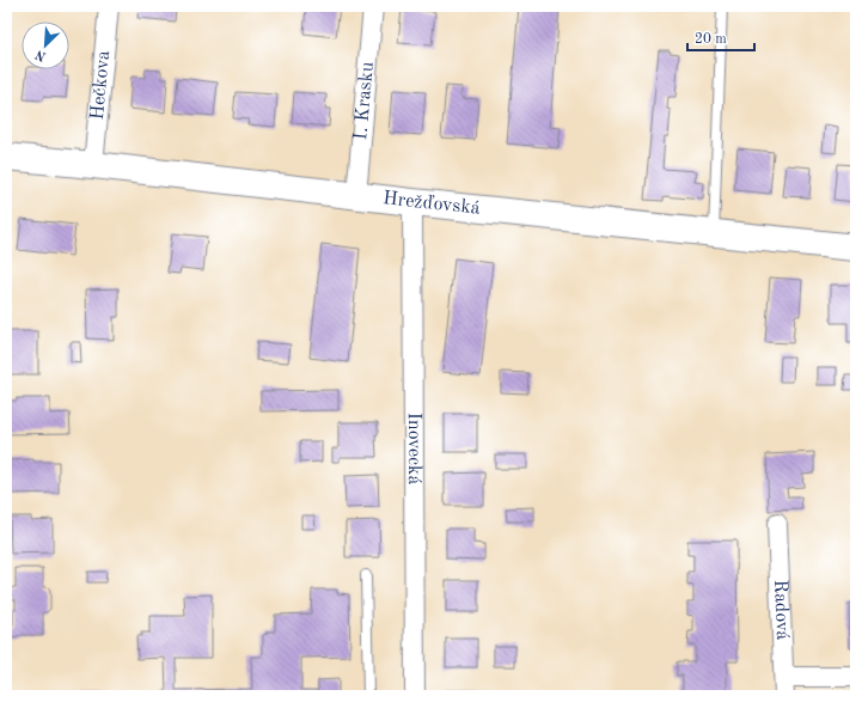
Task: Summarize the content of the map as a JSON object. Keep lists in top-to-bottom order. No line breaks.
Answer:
{"streets":{"street":["Hečkova","I. Krasku","Hrežďovská","Inovecká","Radová"]},"crossings":[["Hečkova","Hrežďovská"],["I. Krasku","Hrežďovská"],["Hrežďovská","Inovecká"]],"scale_bar":"20 m","north":"bottom left"}
